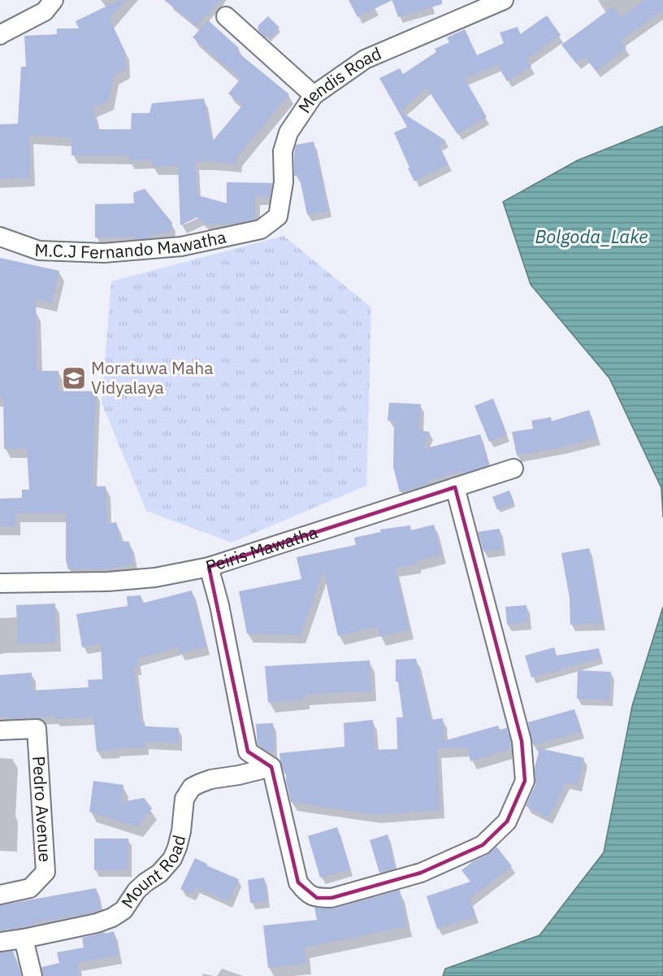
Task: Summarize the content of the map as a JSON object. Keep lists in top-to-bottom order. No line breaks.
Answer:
{"streets":{"street":["Mendis Road","M.C.J Fernando Mawatha","Peiris Mawatha","Pedro Avenue","Mount Road"]},"crossings":[["Mendis Road","M.C.J Fernando Mawatha"]],"water":["Bolgoda_Lake"],"places":{"school or university":["Moratuwa Maha Vidyalaya"]}}
